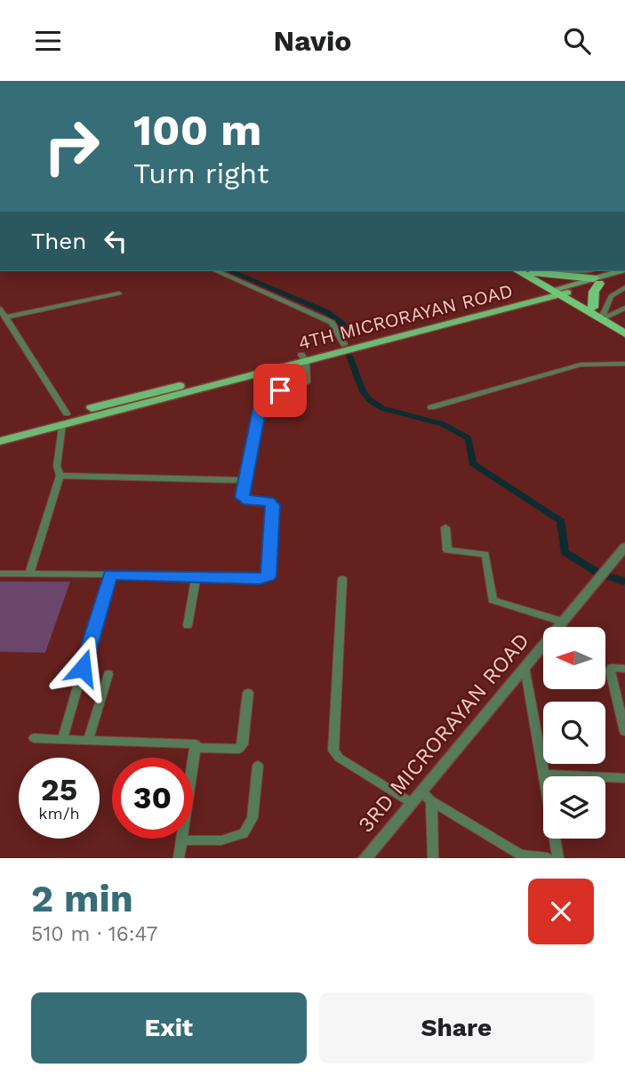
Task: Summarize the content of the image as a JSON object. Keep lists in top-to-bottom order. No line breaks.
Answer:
{"streets":{"main road":["4TH MICRORAYAN ROAD"],"street":["3RD MICRORAYAN ROAD"]},"north":"left","page":{"header":"Navio","turn":["100 m","Turn right"],"then":"Then","speed":"25 km/h","limit":"30","heading":["2 min","510 m · 16:47"],"buttons":["Exit","Share"]}}
